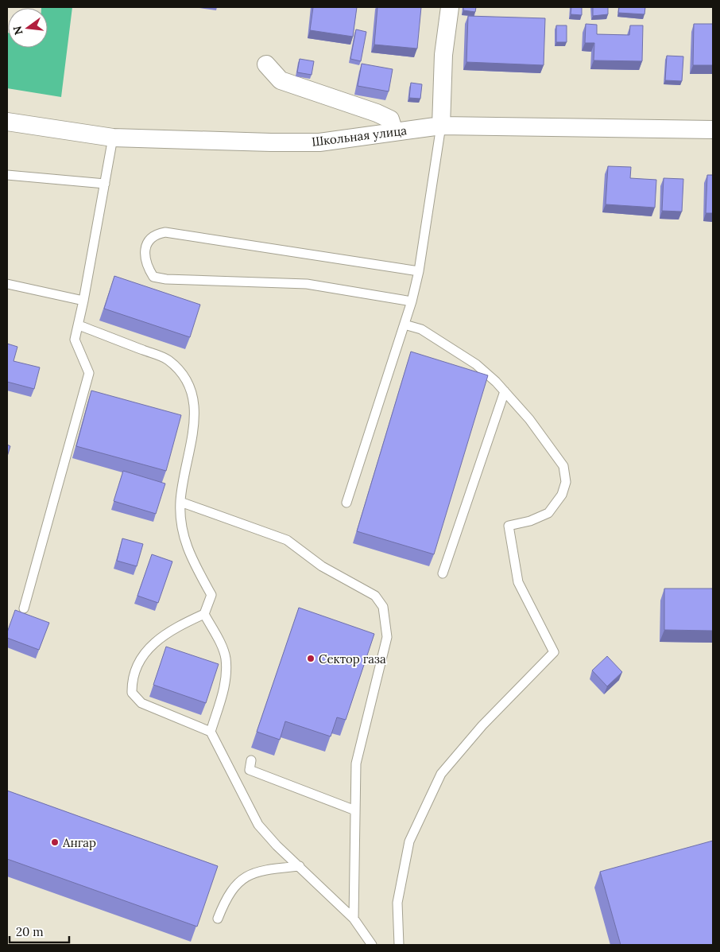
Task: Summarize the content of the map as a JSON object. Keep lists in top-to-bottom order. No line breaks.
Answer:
{"streets":{"street":["Школьная улица"]},"places":["Сектор газа","Ангар"],"scale_bar":"20 m","north":"left"}
